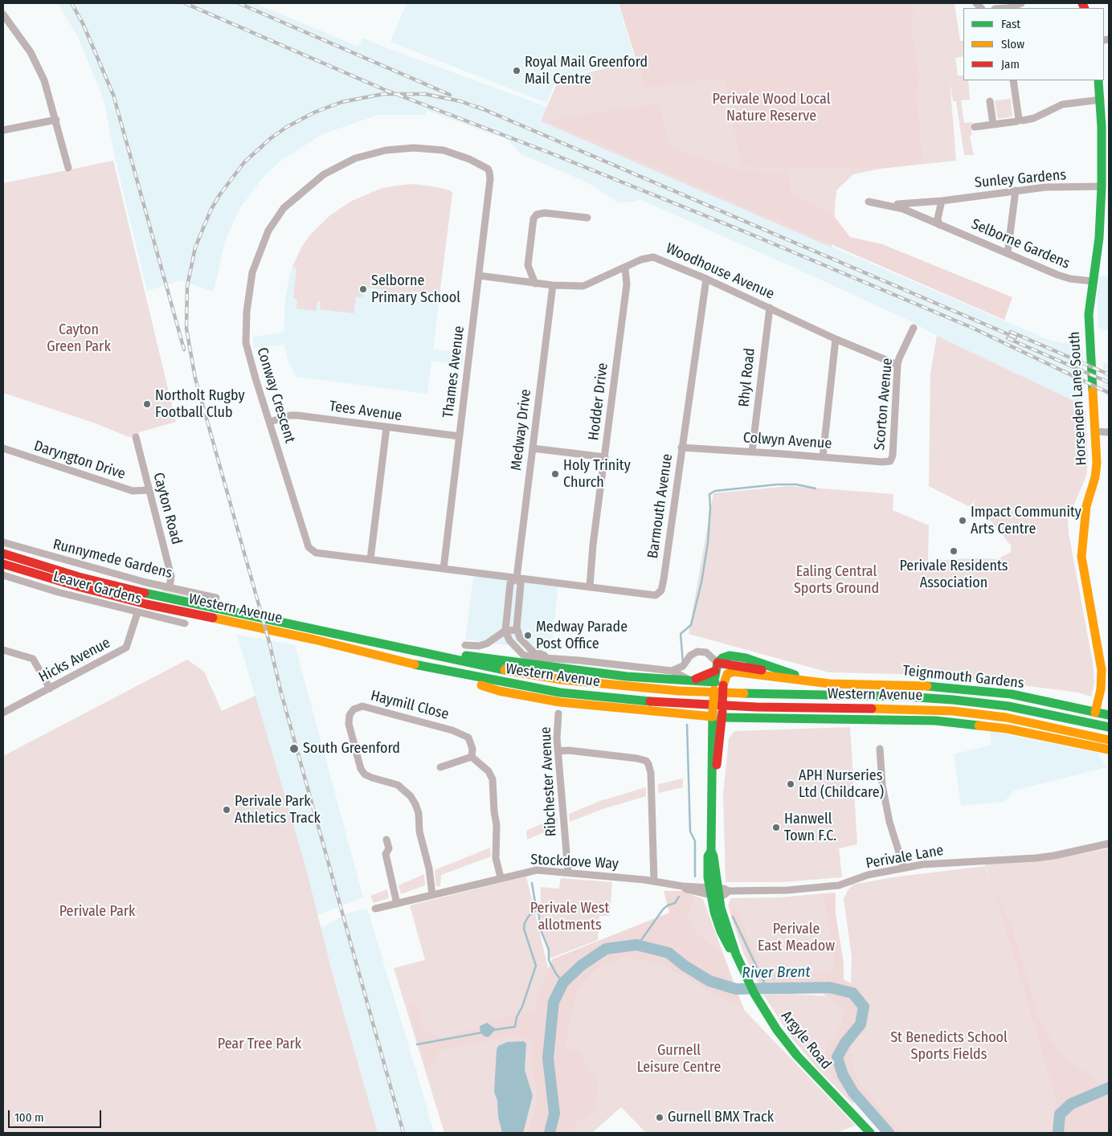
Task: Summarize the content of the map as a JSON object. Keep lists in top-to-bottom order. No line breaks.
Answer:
{"streets":{"main road":["Horsenden Lane South","Western Avenue","Teignmouth Gardens","Argyle Road"],"street":["Sunley Gardens","Selborne Gardens","Woodhouse Avenue","Thames Avenue","Rhyl Road","Conway Crescent","Hodder Drive","Scorton Avenue","Tees Avenue","Medway Drive","Colwyn Avenue","Daryngton Drive","Barmouth Avenue","Cayton Road","Runnymede Gardens","Leaver Gardens","Hicks Avenue","Haymill Close","Ribchester Avenue","Perivale Lane","Stockdove Way"]},"crossings":[["Sunley Gardens","Selborne Gardens"],["Sunley Gardens","Horsenden Lane South"],["Selborne Gardens","Horsenden Lane South"],["Woodhouse Avenue","Thames Avenue"],["Woodhouse Avenue","Rhyl Road"],["Woodhouse Avenue","Hodder Drive"],["Woodhouse Avenue","Scorton Avenue"],["Woodhouse Avenue","Medway Drive"],["Woodhouse Avenue","Barmouth Avenue"],["Thames Avenue","Conway Crescent"],["Thames Avenue","Tees Avenue"],["Rhyl Road","Colwyn Avenue"],["Conway Crescent","Tees Avenue"],["Conway Crescent","Medway Drive"],["Conway Crescent","Barmouth Avenue"],["Horsenden Lane South","Teignmouth Gardens"],["Hodder Drive","Barmouth Avenue"],["Scorton Avenue","Colwyn Avenue"],["Medway Drive","Barmouth Avenue"],["Colwyn Avenue","Barmouth Avenue"],["Daryngton Drive","Cayton Road"],["Cayton Road","Runnymede Gardens"],["Leaver Gardens","Hicks Avenue"],["Haymill Close","Stockdove Way"],["Ribchester Avenue","Stockdove Way"],["Perivale Lane","Stockdove Way"],["Perivale Lane","Argyle Road"],["Stockdove Way","Argyle Road"]],"water":["River Brent"],"parks":["Perivale Wood Local Nature Reserve","Cayton Green Park","Ealing Central Sports Ground","Perivale West allotments","Perivale Park","Perivale East Meadow","St Benedicts School Sports Fields","Pear Tree Park","Gurnell Leisure Centre"],"places":["Royal Mail Greenford Mail Centre","Selborne Primary School","Northolt Rugby Football Club","Holy Trinity Church","Impact Community Arts Centre","Perivale Residents Association","Medway Parade Post Office","South Greenford","APH Nurseries Ltd (Childcare)","Perivale Park Athletics Track","Hanwell Town F.C.","Gurnell BMX Track"],"legend":["Fast","Slow","Jam"],"scale_bar":"100 m"}
